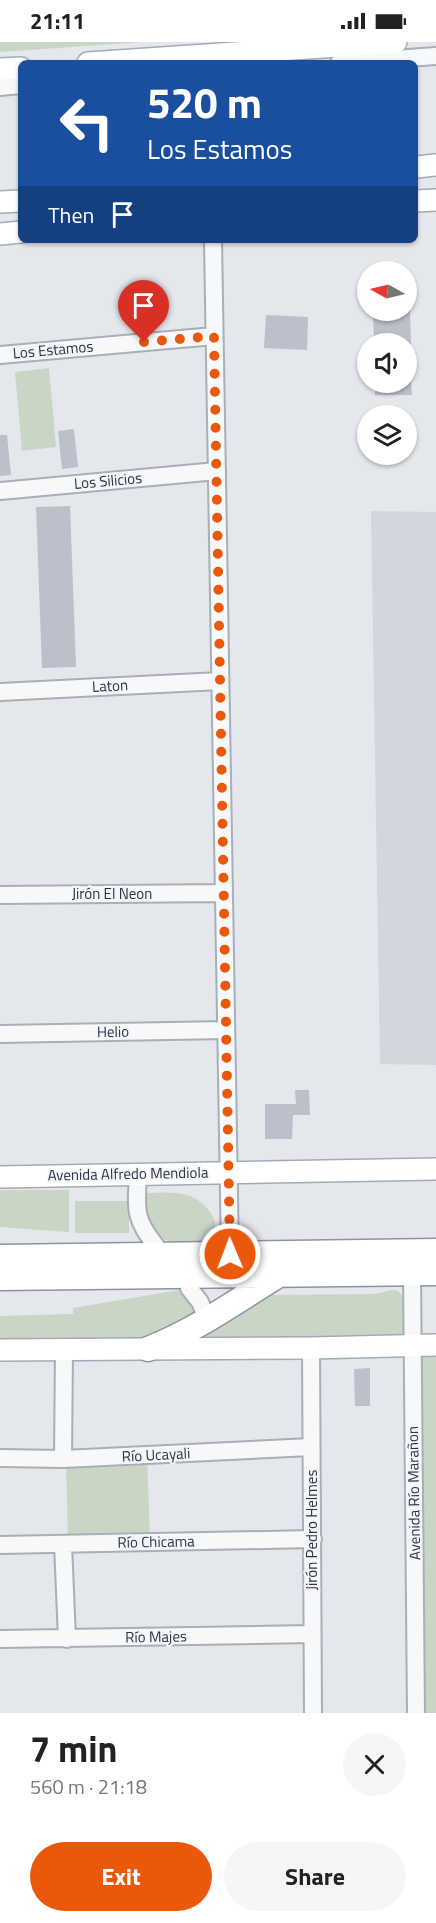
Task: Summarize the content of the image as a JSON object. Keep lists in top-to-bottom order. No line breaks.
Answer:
{"streets":{"main road":["Avenida Alfredo Mendiola"],"street":["Los Estamos","Los Silicios","Laton","Jirón El Neon","Helio","Río Ucayali","Avenida Río Marañon","Jirón Pedro Helmes","Río Chicama","Río Majes"]},"crossings":[["Río Ucayali","Jirón Pedro Helmes"],["Jirón Pedro Helmes","Río Chicama"],["Jirón Pedro Helmes","Río Majes"]],"north":"left","page":{"status":"21:11","turn":["520 m","Los Estamos"],"then":"Then","heading":["7 min","560 m · 21:18"],"buttons":["Exit","Share"]}}
